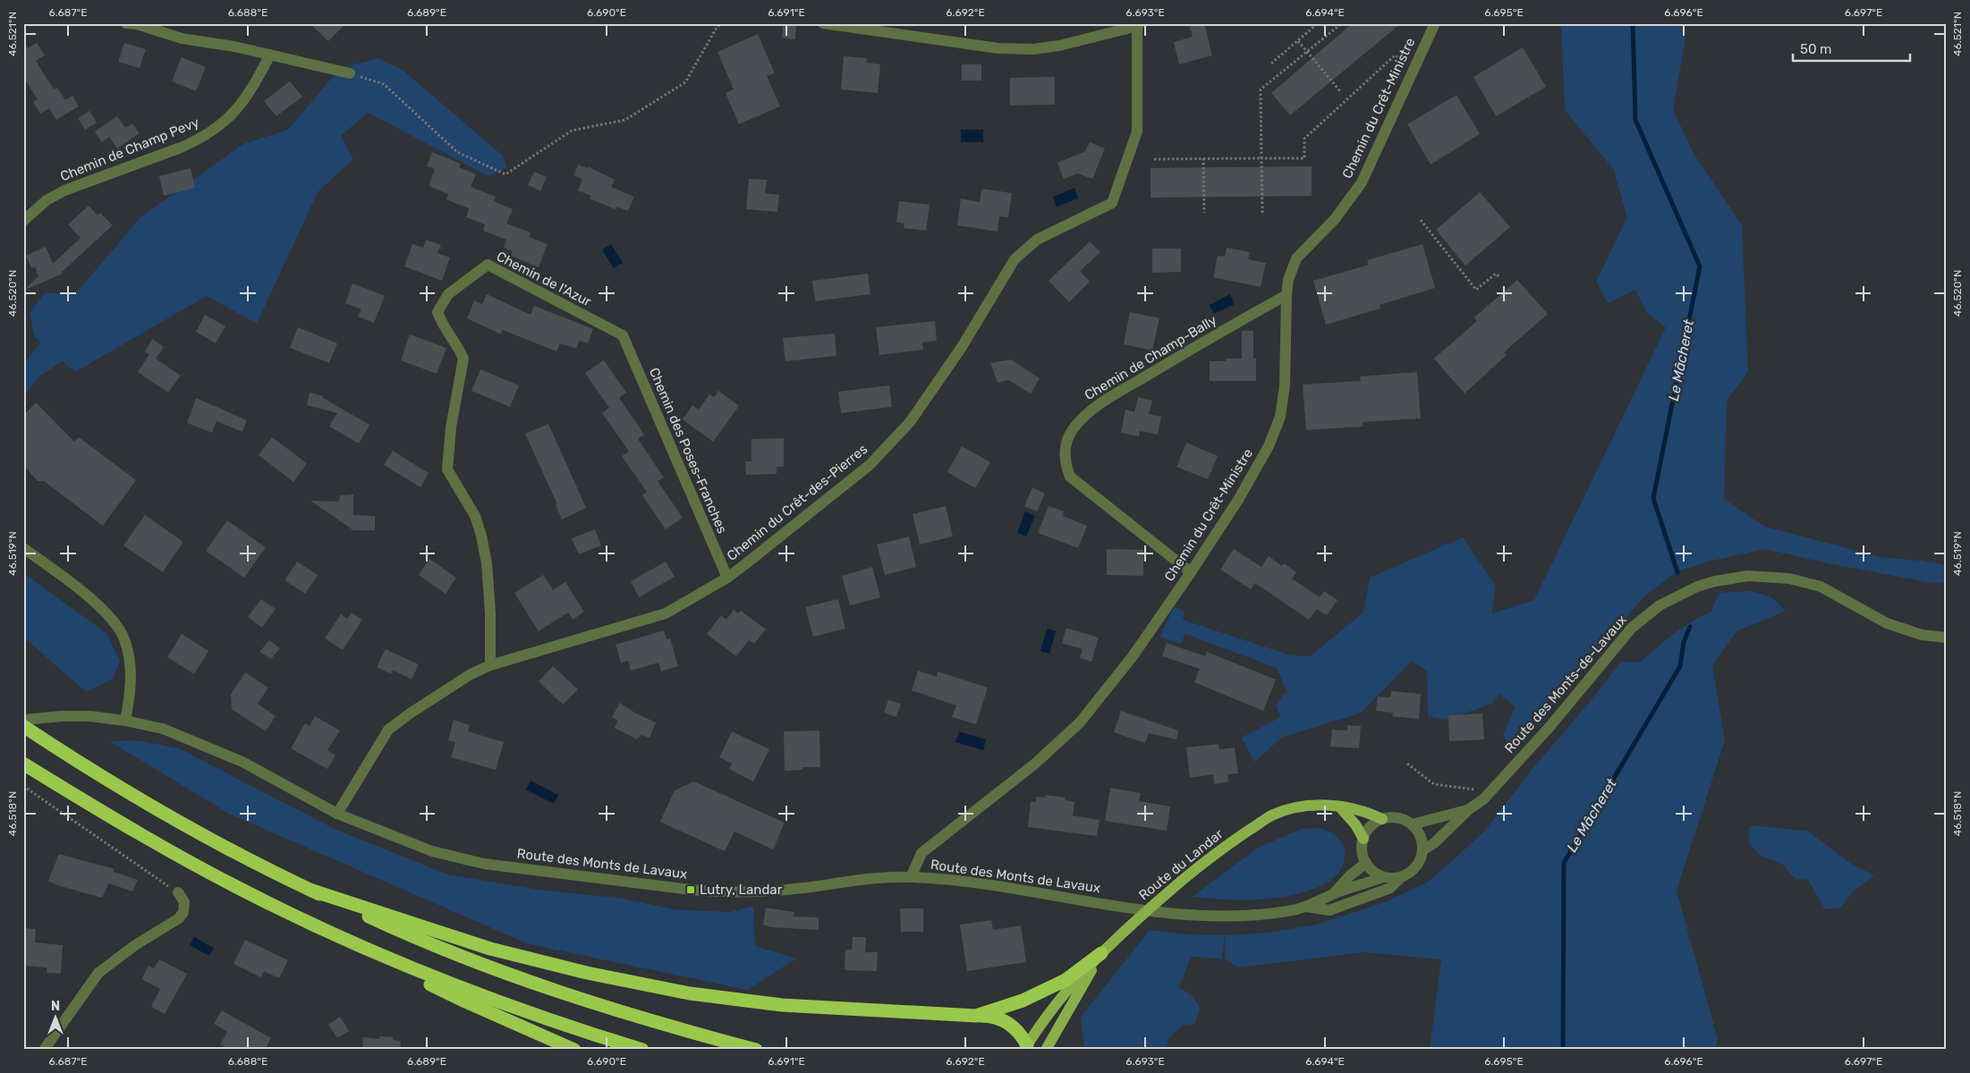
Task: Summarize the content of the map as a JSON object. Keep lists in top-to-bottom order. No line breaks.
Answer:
{"streets":{"main road":["Route du Landar"],"street":["Chemin du Crêt-Ministre","Chemin de Champ Pevy","Chemin de l'Azur","Chemin de Champ-Bally","Chemin des Poses-Franches","Chemin du Crêt-des-Pierres","Route des Monts-de-Lavaux","Route des Monts de Lavaux"]},"crossings":[["Chemin du Crêt-Ministre","Chemin de Champ-Bally"],["Chemin du Crêt-Ministre","Route des Monts de Lavaux"],["Chemin de l'Azur","Chemin des Poses-Franches"],["Chemin de l'Azur","Chemin du Crêt-des-Pierres"],["Chemin des Poses-Franches","Chemin du Crêt-des-Pierres"],["Chemin du Crêt-des-Pierres","Route des Monts de Lavaux"],["Route des Monts de Lavaux","Route du Landar"]],"water":["Le Mâcheret"],"places":{"transit":["Lutry, Landar"]},"scale_bar":"50 m","north":"top","coordinates":["6.687°E","6.688°E","6.689°E","6.690°E","6.691°E","6.692°E","6.693°E","6.694°E","6.695°E","6.696°E","6.697°E","46.521°N","46.520°N","46.519°N","46.518°N"]}
